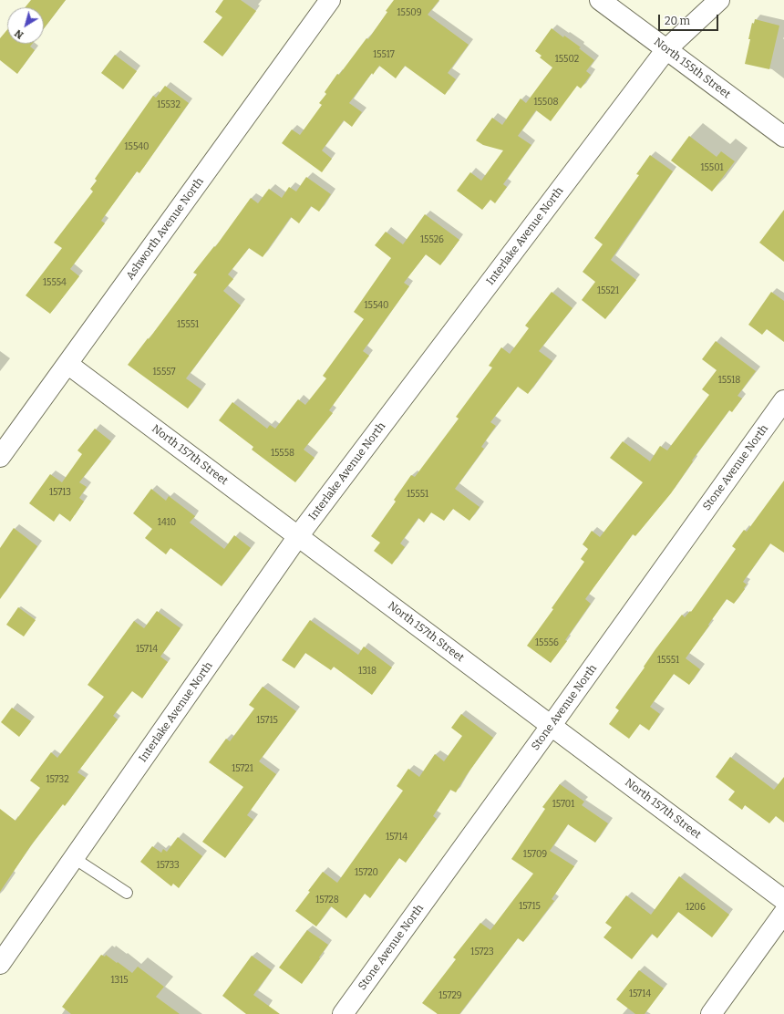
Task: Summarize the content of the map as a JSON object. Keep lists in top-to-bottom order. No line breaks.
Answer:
{"streets":{"street":["North 155th Street","Ashworth Avenue North","Interlake Avenue North","North 157th Street","Stone Avenue North"]},"crossings":[["North 155th Street","Interlake Avenue North"],["Ashworth Avenue North","North 157th Street"],["Interlake Avenue North","North 157th Street"],["North 157th Street","Stone Avenue North"]],"house_numbers":["15509","15517","15502","15508","15532","15540","15501","15526","15554","15521","15540","15551","15557","15518","15558","15713","15551","1410","15556","15714","15551","1318","15715","15721","15732","15701","15714","15709","15733","15720","15728","15715","1206","15723","1315","15714","15729"],"scale_bar":"20 m","north":"bottom left"}
